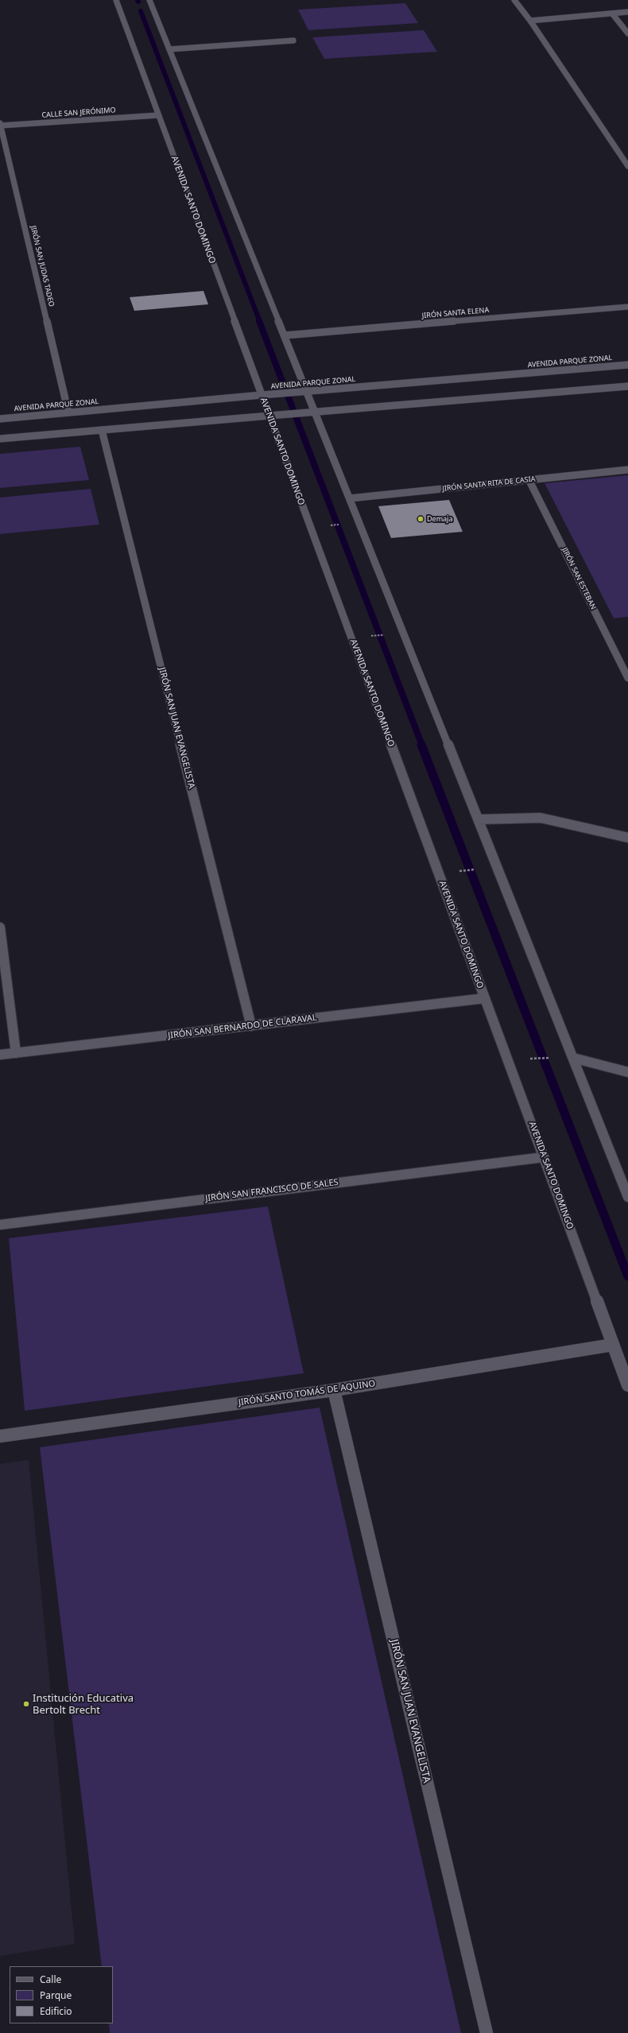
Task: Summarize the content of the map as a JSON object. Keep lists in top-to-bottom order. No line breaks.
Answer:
{"streets":{"street":["CALLE SAN JERÓNIMO","AVENIDA SANTO DOMINGO","JIRÓN SAN JUDAS TADEO","JIRÓN SANTA ELENA","AVENIDA PARQUE ZONAL","JIRÓN SANTA RITA DE CASIA","JIRÓN SAN ESTEBAN","JIRÓN SAN JUAN EVANGELISTA","JIRÓN SAN BERNARDO DE CLARAVAL","JIRÓN SAN FRANCISCO DE SALES","JIRÓN SANTO TOMÁS DE AQUINO"]},"crossings":[["CALLE SAN JERÓNIMO","AVENIDA SANTO DOMINGO"],["CALLE SAN JERÓNIMO","JIRÓN SAN JUDAS TADEO"],["AVENIDA SANTO DOMINGO","AVENIDA PARQUE ZONAL"],["AVENIDA SANTO DOMINGO","JIRÓN SAN BERNARDO DE CLARAVAL"],["AVENIDA SANTO DOMINGO","JIRÓN SAN FRANCISCO DE SALES"],["AVENIDA SANTO DOMINGO","JIRÓN SANTO TOMÁS DE AQUINO"],["JIRÓN SAN JUDAS TADEO","AVENIDA PARQUE ZONAL"],["JIRÓN SANTA RITA DE CASIA","JIRÓN SAN ESTEBAN"],["JIRÓN SAN JUAN EVANGELISTA","JIRÓN SAN BERNARDO DE CLARAVAL"],["JIRÓN SAN JUAN EVANGELISTA","JIRÓN SANTO TOMÁS DE AQUINO"]],"places":["Demaja","Institución Educativa Bertolt Brecht"],"legend":["Calle","Parque","Edificio"]}
